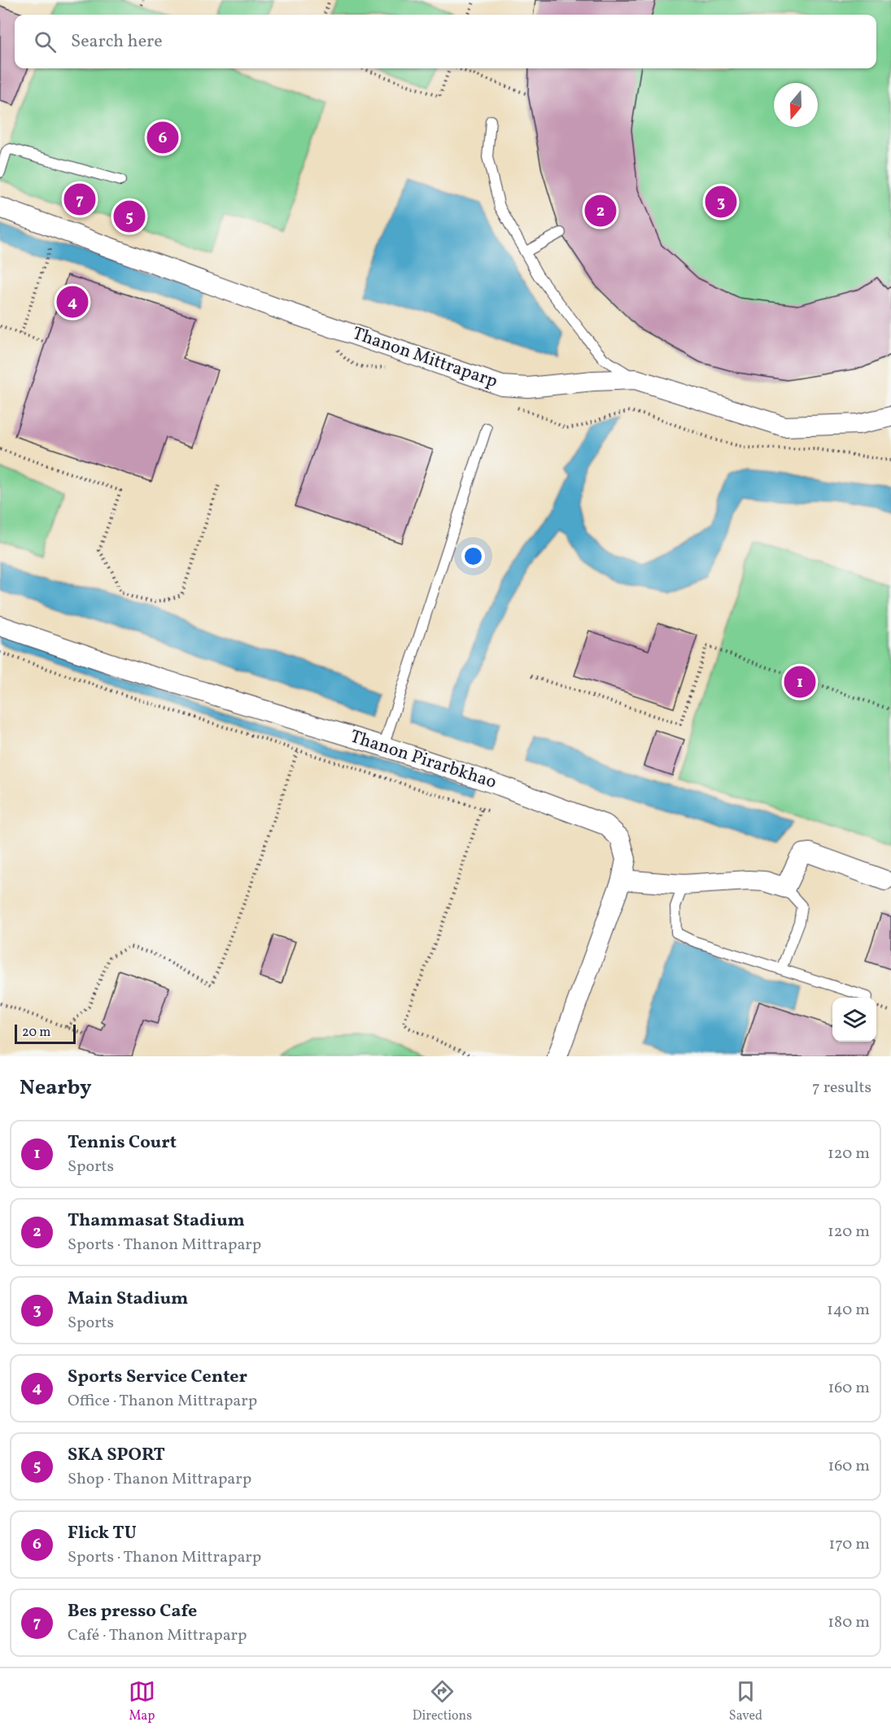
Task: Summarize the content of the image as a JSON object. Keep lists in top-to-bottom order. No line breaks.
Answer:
{"streets":{"street":["Thanon Mittraparp","Thanon Pirarbkhao"]},"scale_bar":"20 m","north":"bottom","page":{"search":"Search here","pins":["6","7","3","2","5","4","1"],"scale":"20 m","heading":["Nearby","7 results"],"list":[{"mark":"1","name":"Tennis Court","note":"Sports","value":"120 m"},{"mark":"2","name":"Thammasat Stadium","note":"Sports · Thanon Mittraparp","value":"120 m"},{"mark":"3","name":"Main Stadium","note":"Sports","value":"140 m"},{"mark":"4","name":"Sports Service Center","note":"Office · Thanon Mittraparp","value":"160 m"},{"mark":"5","name":"SKA SPORT","note":"Shop · Thanon Mittraparp","value":"160 m"},{"mark":"6","name":"Flick TU","note":"Sports · Thanon Mittraparp","value":"170 m"},{"mark":"7","name":"Bes presso Cafe","note":"Café · Thanon Mittraparp","value":"180 m"}],"nav":["Map","Directions","Saved"]}}
